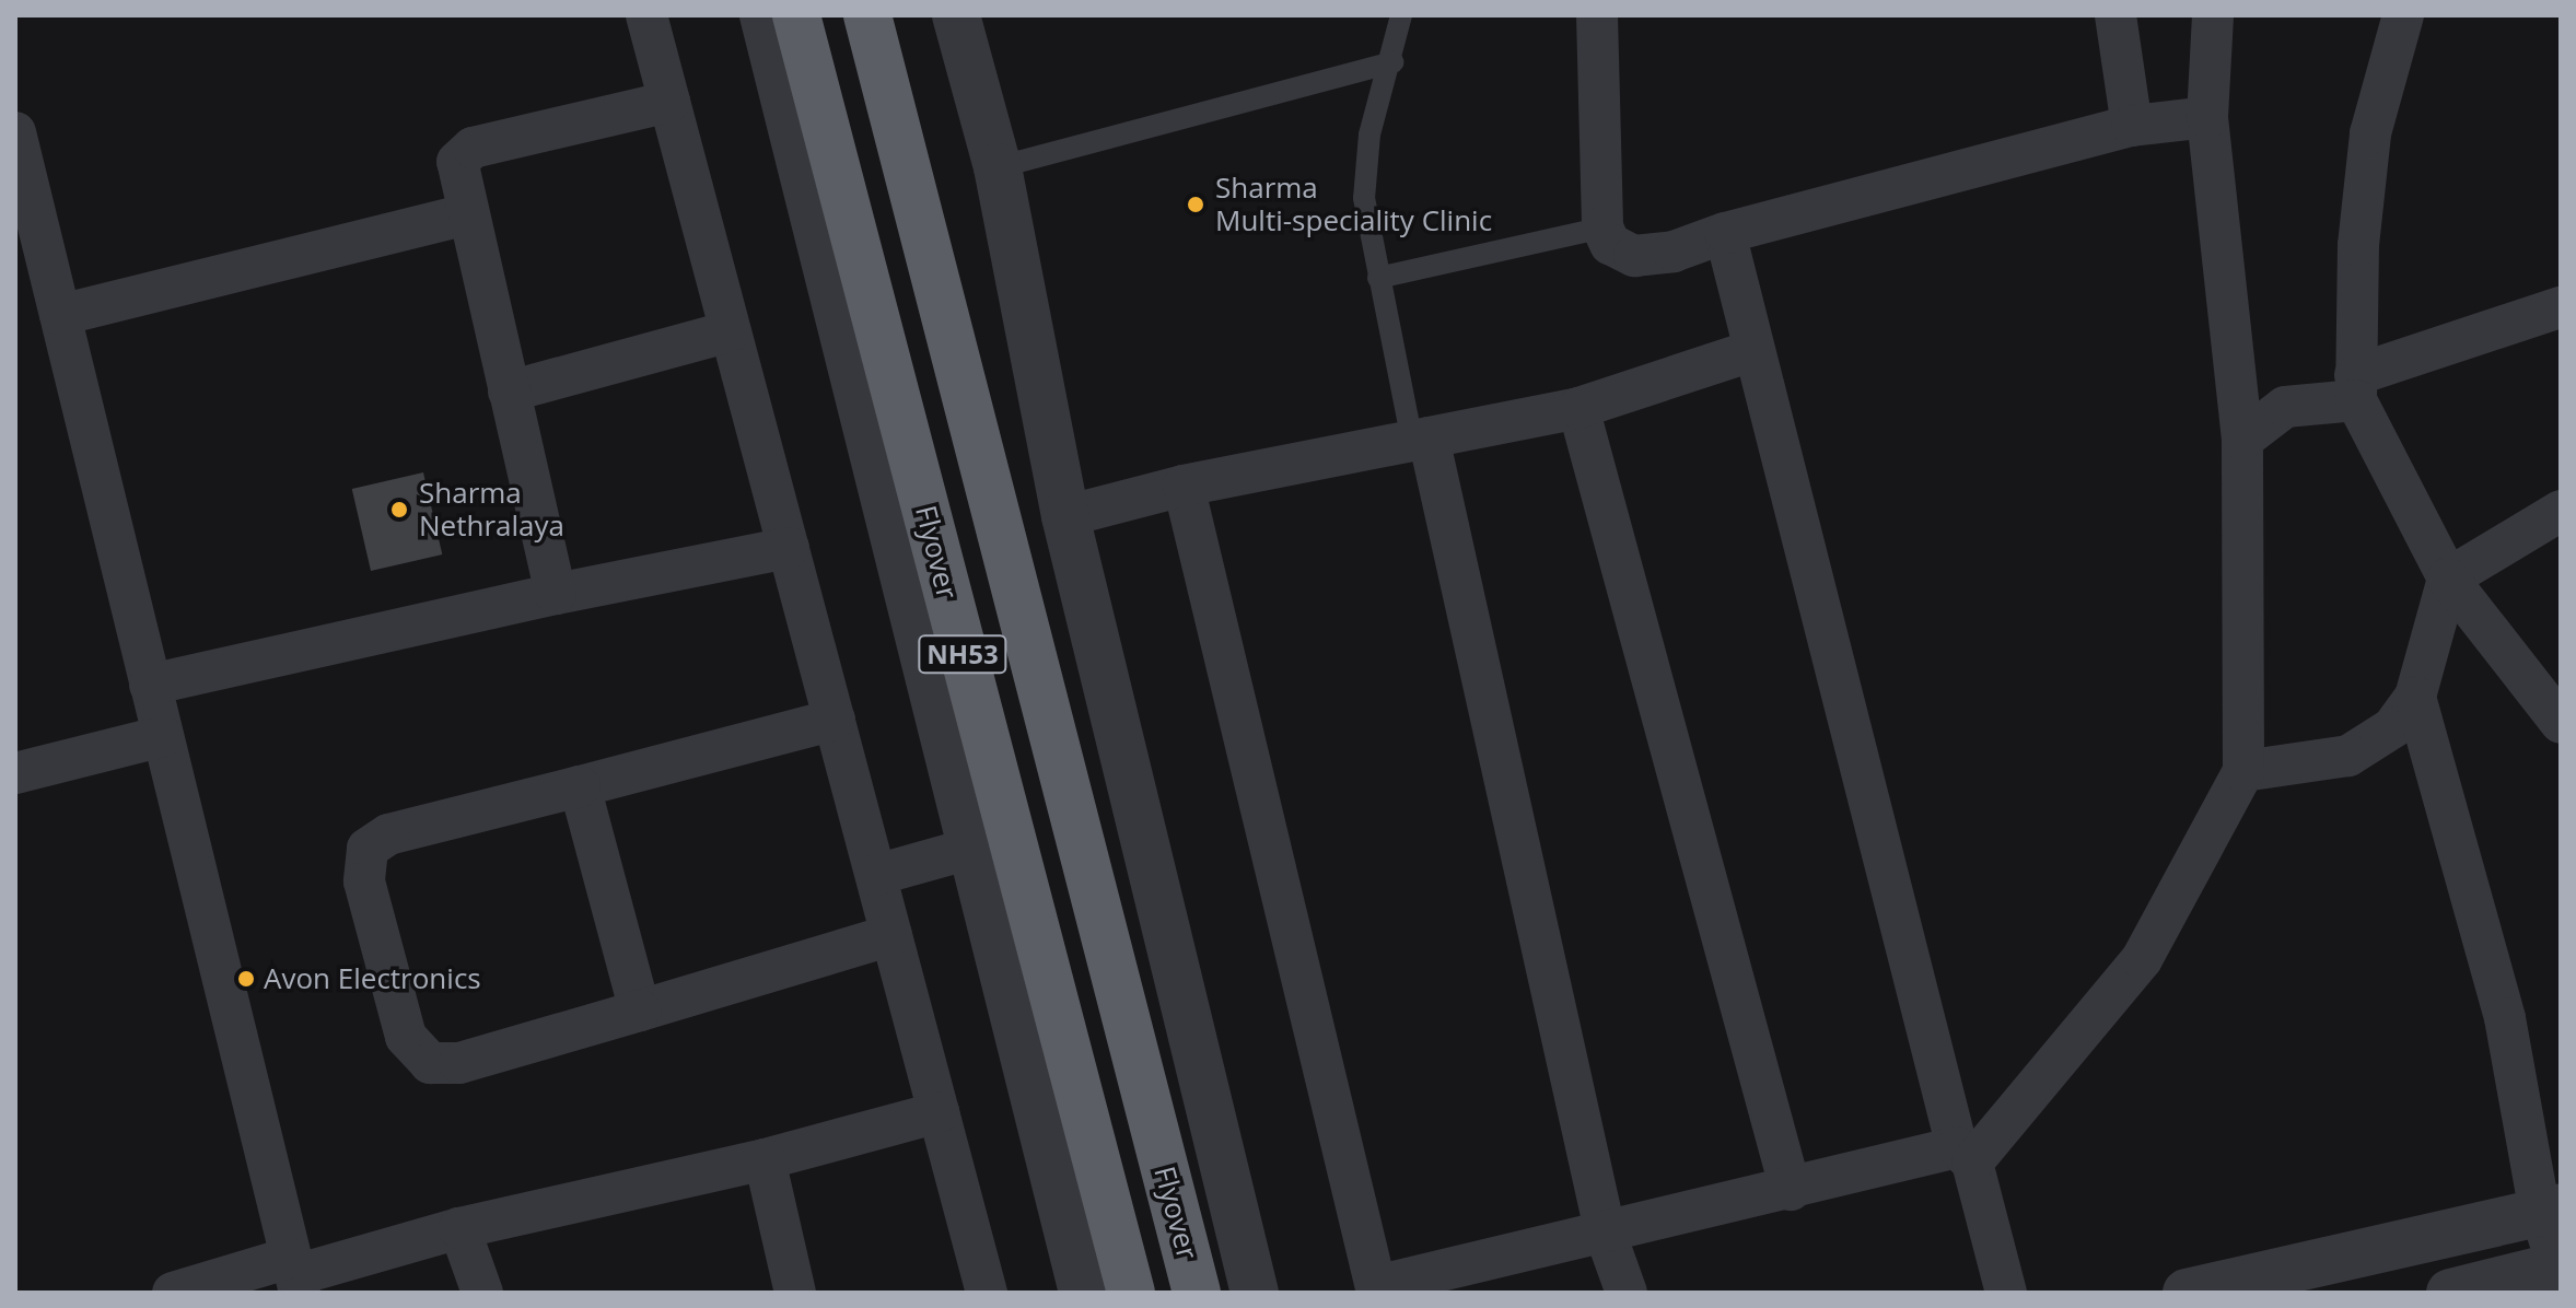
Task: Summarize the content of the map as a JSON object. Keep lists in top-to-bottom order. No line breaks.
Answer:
{"streets":{"highway":["Flyover","NH53"]},"places":["Sharma Multi-speciality Clinic","Sharma Nethralaya","Avon Electronics"]}
